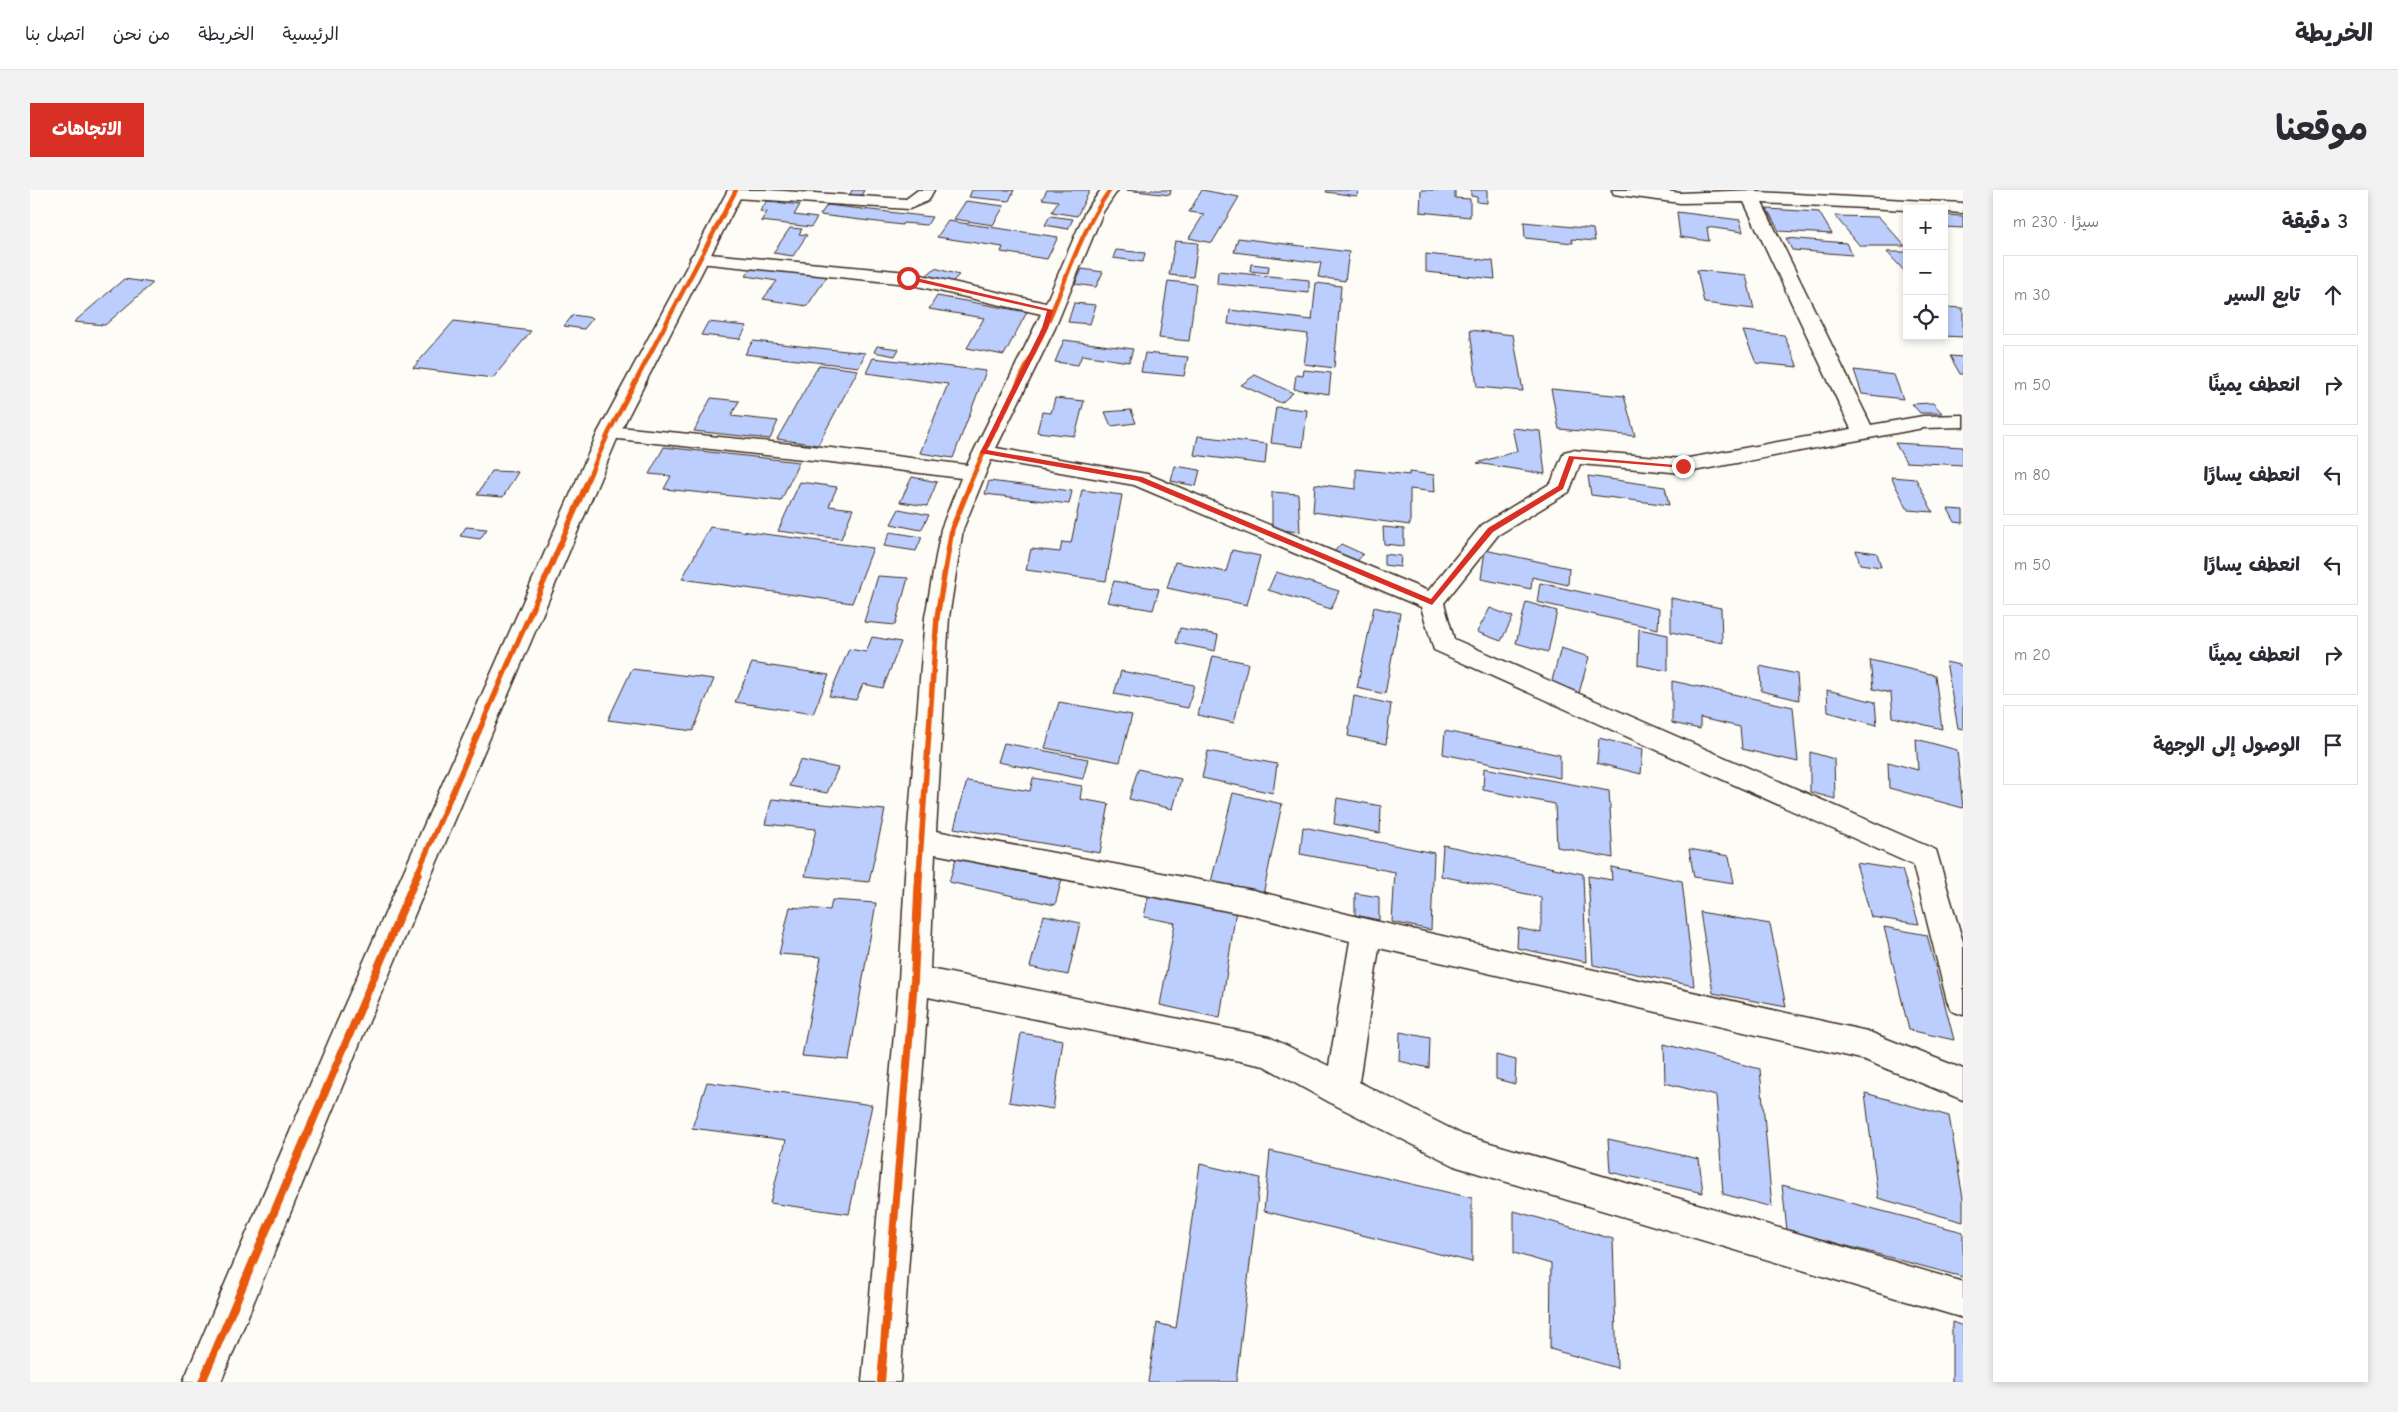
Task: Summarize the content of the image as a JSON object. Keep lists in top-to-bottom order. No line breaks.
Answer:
{"page":{"header":"الخريطة","nav":["الرئيسية","الخريطة","من نحن","اتصل بنا"],"title":"موقعنا","buttons":"الاتجاهات","heading":["3 دقيقة","سيرًا · 230 m"],"map_buttons":["+","−"],"list":[["تابع السير","30 m"],["انعطف يمينًا","50 m"],["انعطف يسارًا","80 m"],["انعطف يسارًا","50 m"],["انعطف يمينًا","20 m"],"الوصول إلى الوجهة"]}}
